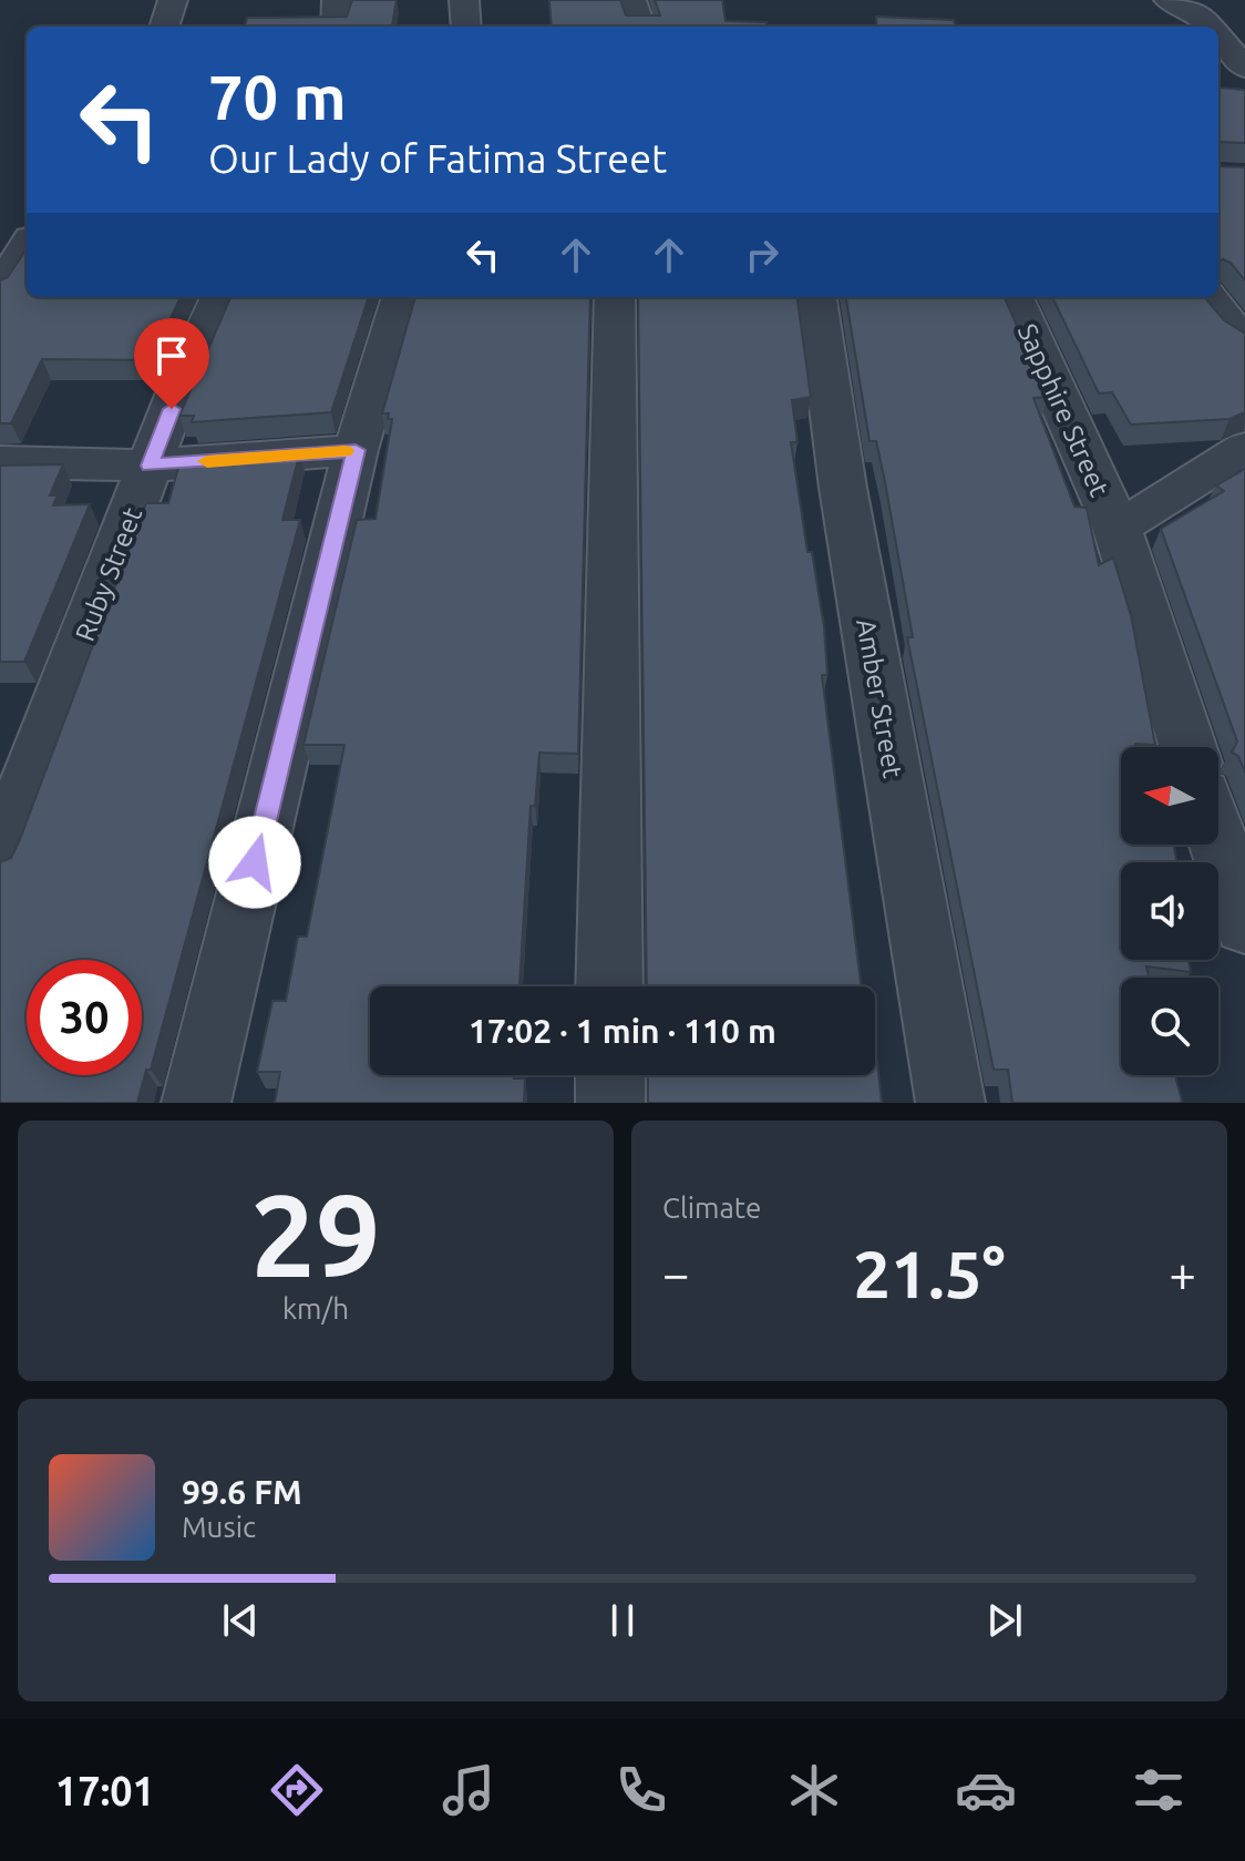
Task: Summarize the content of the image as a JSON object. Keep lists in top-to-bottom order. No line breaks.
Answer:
{"streets":{"street":["Sapphire Street","Ruby Street","Amber Street"]},"north":"left","page":{"turn":["70 m","Our Lady of Fatima Street"],"limit":"30","trip":"17:02 · 1 min · 110 m","tile":[["29","km/h"],"Climate"],"heat":["−","21.5°","+"],"song":["99.6 FM","Music"],"tabs":"17:01"}}
